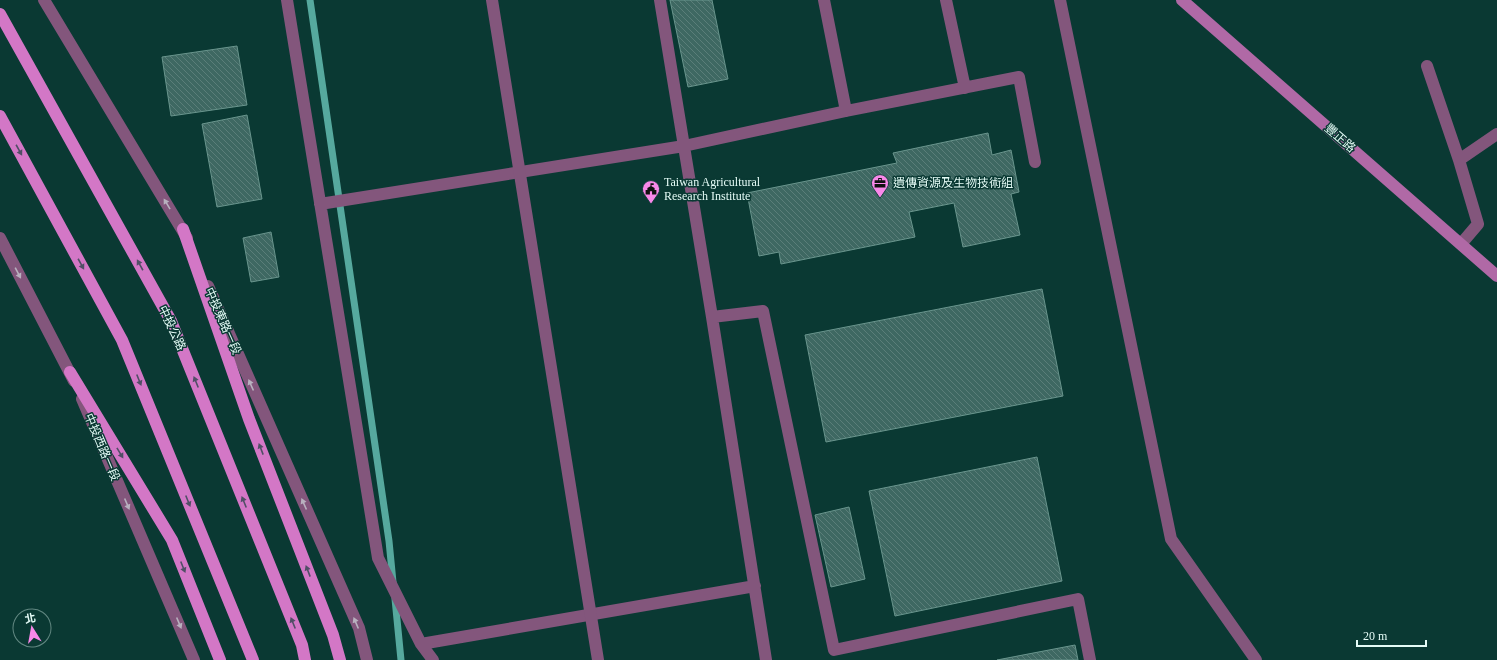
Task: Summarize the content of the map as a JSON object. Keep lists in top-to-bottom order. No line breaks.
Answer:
{"streets":{"main road":["中投公路"],"street":["豐正路","中投東路一段","中投西路一段"]},"one_way":["中投西路一段"],"places":{"office":["遺傳資源及生物技術組"],"public building":["Taiwan Agricultural Research Institute"]},"scale_bar":"20 m","north":"top"}
